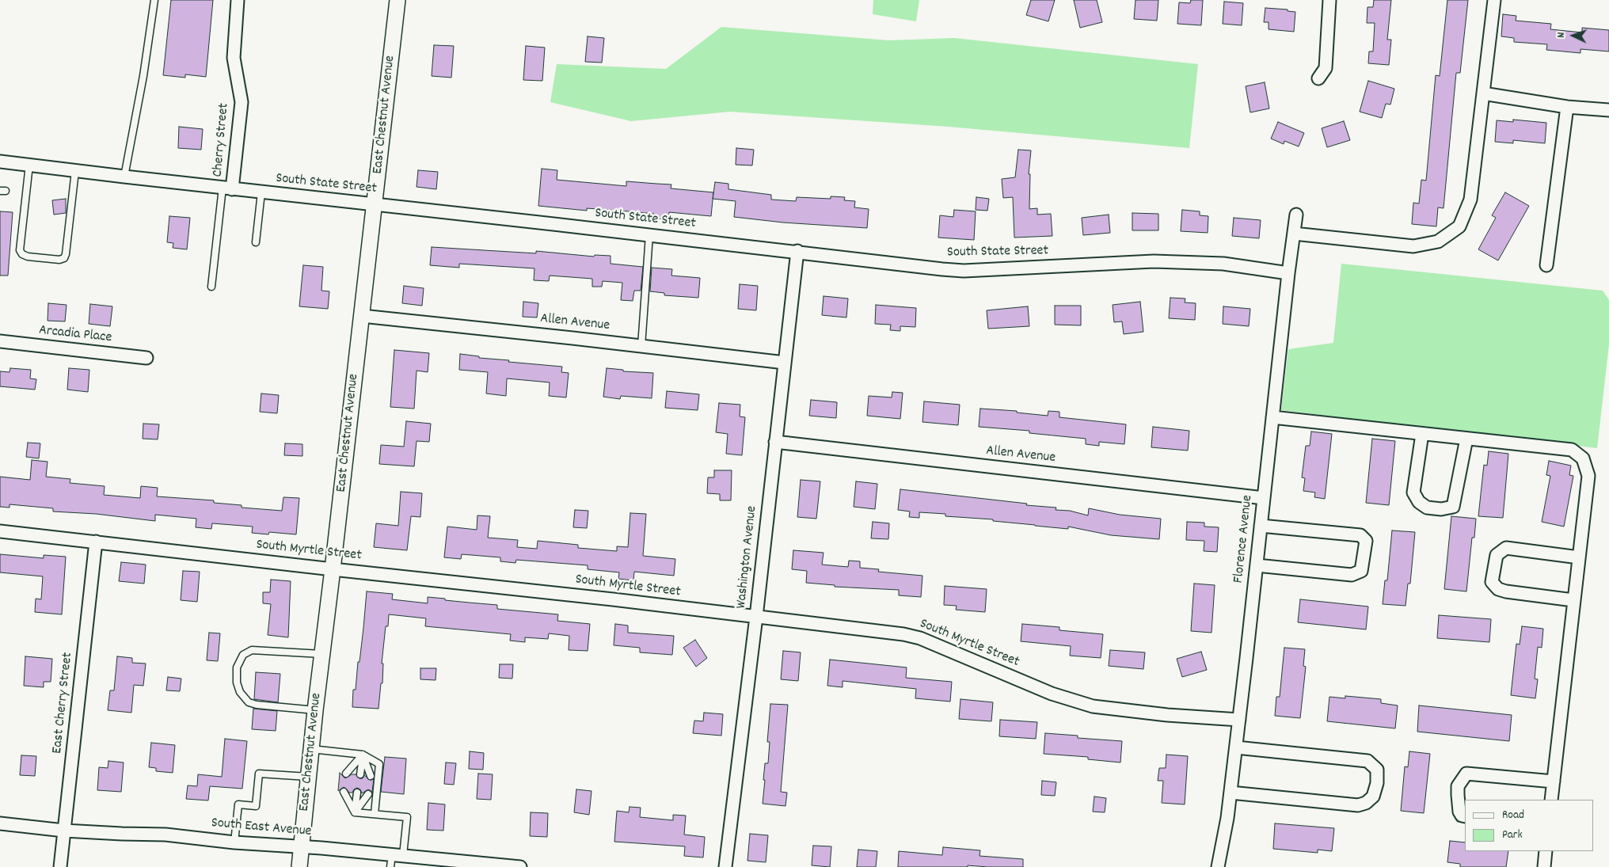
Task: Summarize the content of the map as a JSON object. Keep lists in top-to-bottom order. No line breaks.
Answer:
{"streets":{"street":["East Chestnut Avenue","Cherry Street","South State Street","Allen Avenue","Arcadia Place","Florence Avenue","South Myrtle Street","Washington Avenue","East Cherry Street","South East Avenue"]},"crossings":[["East Chestnut Avenue","South State Street"],["East Chestnut Avenue","Allen Avenue"],["East Chestnut Avenue","South Myrtle Street"],["East Chestnut Avenue","South East Avenue"],["Cherry Street","South State Street"],["South State Street","Florence Avenue"],["South State Street","Washington Avenue"],["Allen Avenue","Florence Avenue"],["Allen Avenue","Washington Avenue"],["Florence Avenue","South Myrtle Street"],["South Myrtle Street","Washington Avenue"],["South Myrtle Street","East Cherry Street"],["East Cherry Street","South East Avenue"]],"legend":["Road","Park"],"north":"left"}
